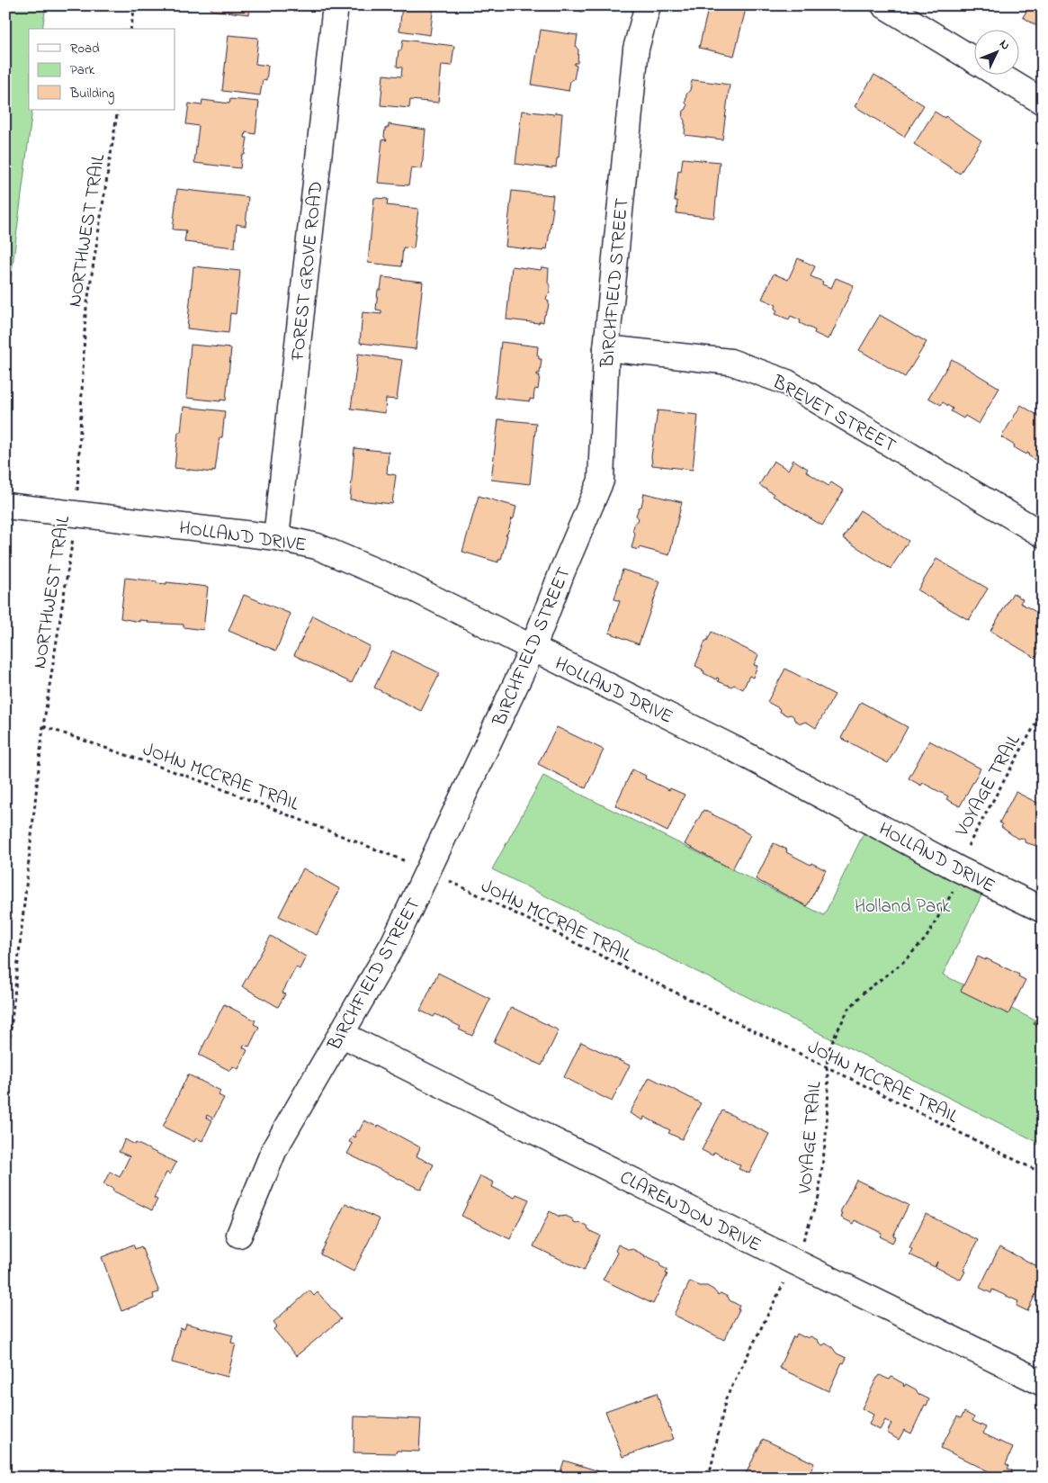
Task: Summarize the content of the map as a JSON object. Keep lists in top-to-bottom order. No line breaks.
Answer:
{"streets":{"street":["FOREST GROVE ROAD","BIRCHFIELD STREET","BREVET STREET","HOLLAND DRIVE","CLARENDON DRIVE"],"path":["NORTHWEST TRAIL","JOHN MCCRAE TRAIL","VOYAGE TRAIL"]},"crossings":[["NORTHWEST TRAIL","HOLLAND DRIVE"],["NORTHWEST TRAIL","JOHN MCCRAE TRAIL"],["FOREST GROVE ROAD","HOLLAND DRIVE"],["BIRCHFIELD STREET","BREVET STREET"],["BIRCHFIELD STREET","HOLLAND DRIVE"],["BIRCHFIELD STREET","JOHN MCCRAE TRAIL"],["BIRCHFIELD STREET","CLARENDON DRIVE"],["HOLLAND DRIVE","VOYAGE TRAIL"],["JOHN MCCRAE TRAIL","VOYAGE TRAIL"],["VOYAGE TRAIL","CLARENDON DRIVE"]],"parks":["Holland Park"],"legend":["Road","Park","Building"],"north":"top right"}
